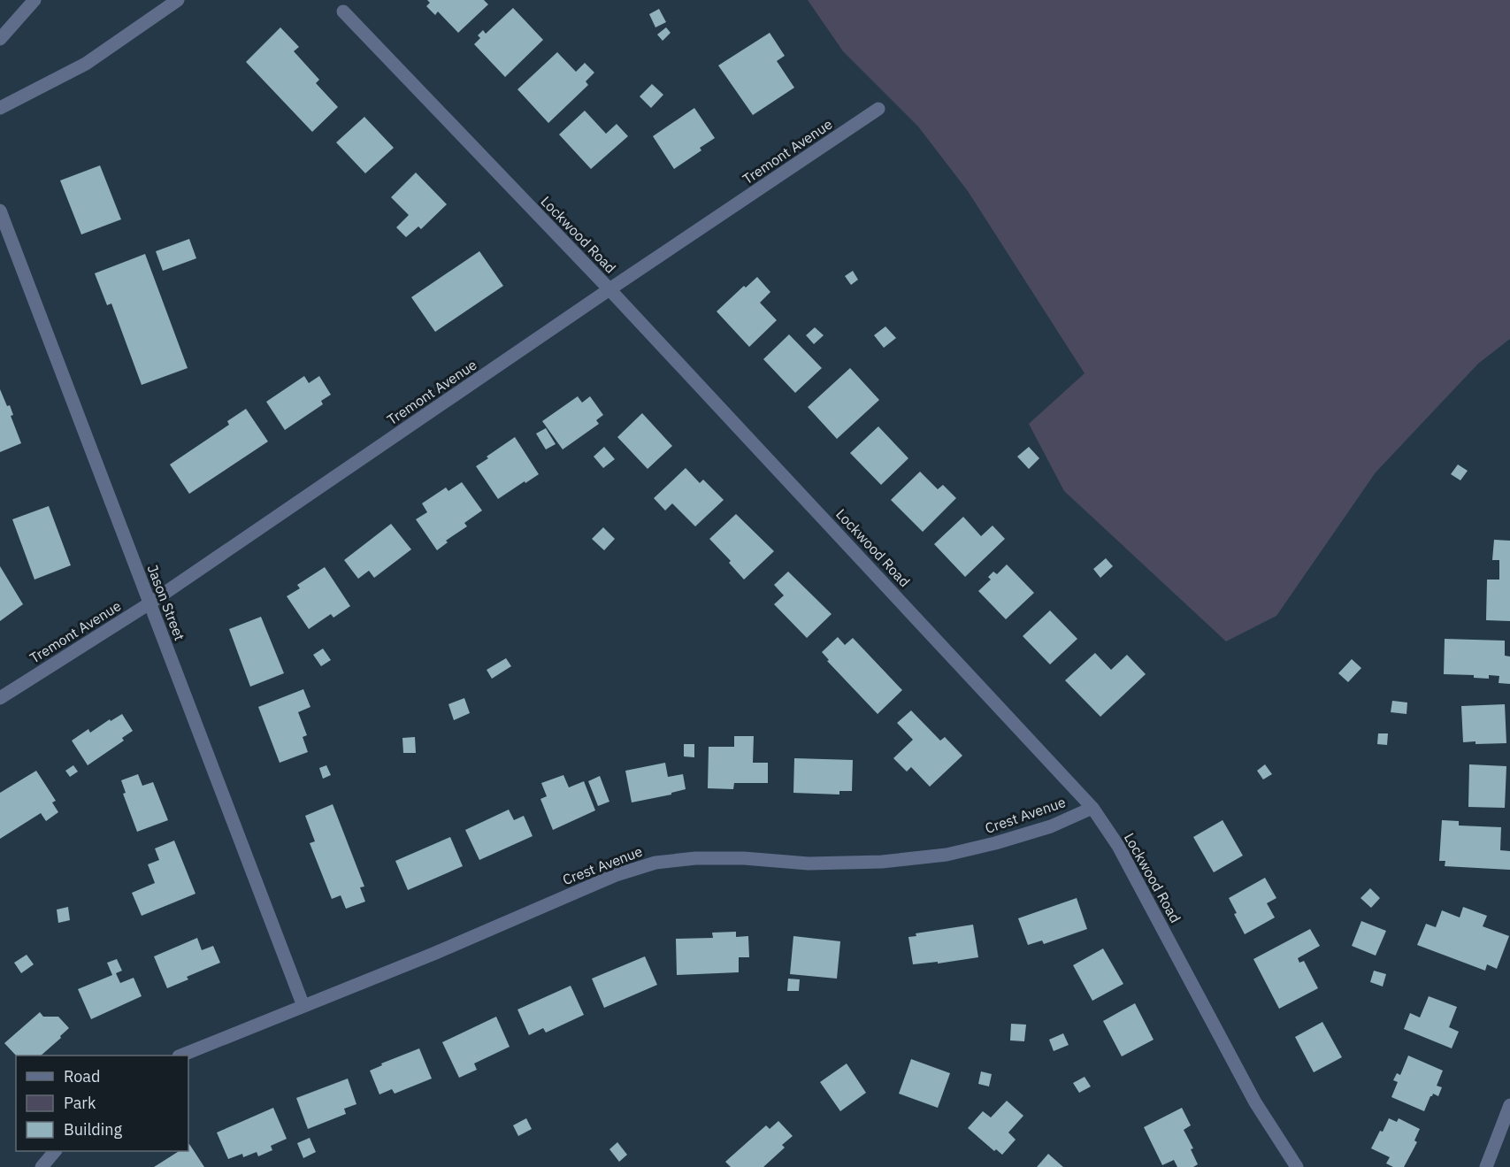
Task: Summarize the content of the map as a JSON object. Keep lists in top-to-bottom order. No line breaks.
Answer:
{"streets":{"street":["Tremont Avenue","Lockwood Road","Jason Street","Crest Avenue"]},"crossings":[["Tremont Avenue","Lockwood Road"],["Tremont Avenue","Jason Street"],["Lockwood Road","Crest Avenue"],["Jason Street","Crest Avenue"]],"legend":["Road","Park","Building"]}
